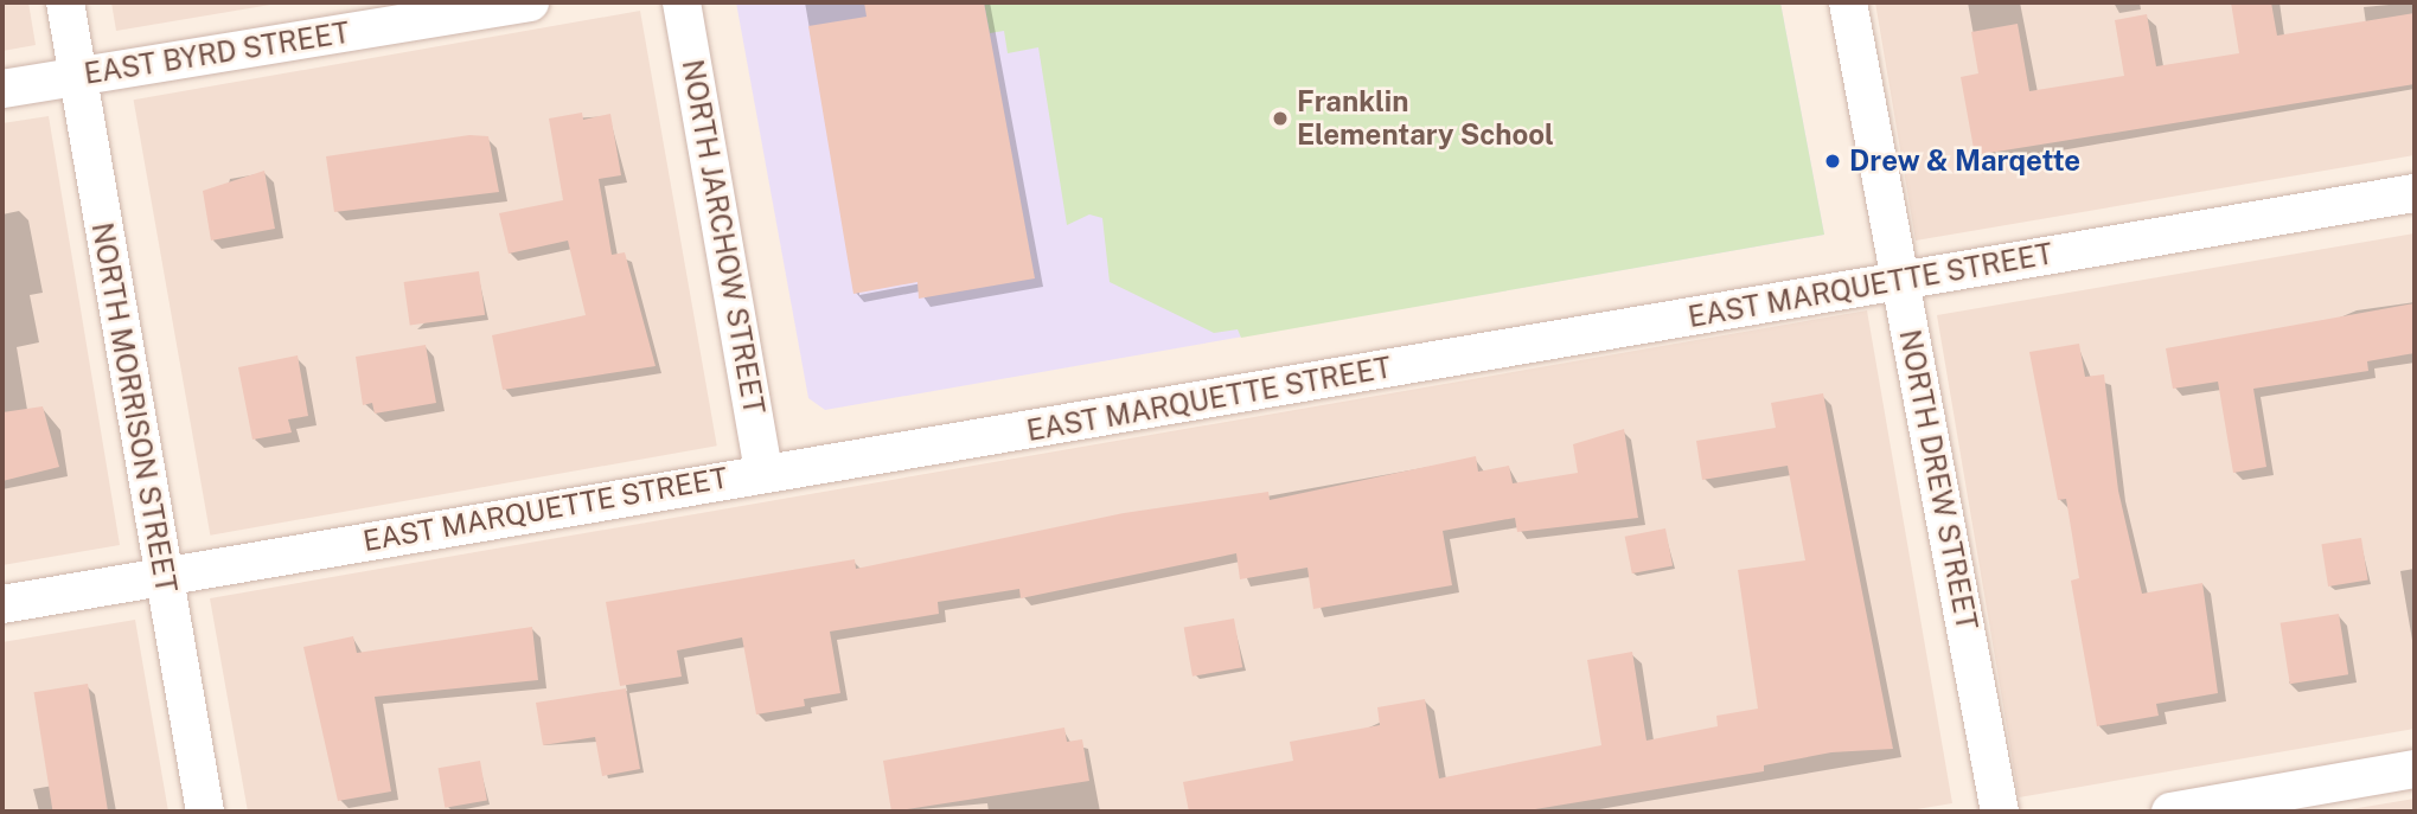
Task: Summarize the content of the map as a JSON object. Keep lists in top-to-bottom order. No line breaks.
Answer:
{"streets":{"street":["EAST BYRD STREET","NORTH JARCHOW STREET","EAST MARQUETTE STREET","NORTH MORRISON STREET","NORTH DREW STREET"]},"crossings":[["EAST BYRD STREET","NORTH MORRISON STREET"],["NORTH JARCHOW STREET","EAST MARQUETTE STREET"],["EAST MARQUETTE STREET","NORTH MORRISON STREET"],["EAST MARQUETTE STREET","NORTH DREW STREET"]],"places":["Franklin Elementary School","Drew & Marqette"]}
